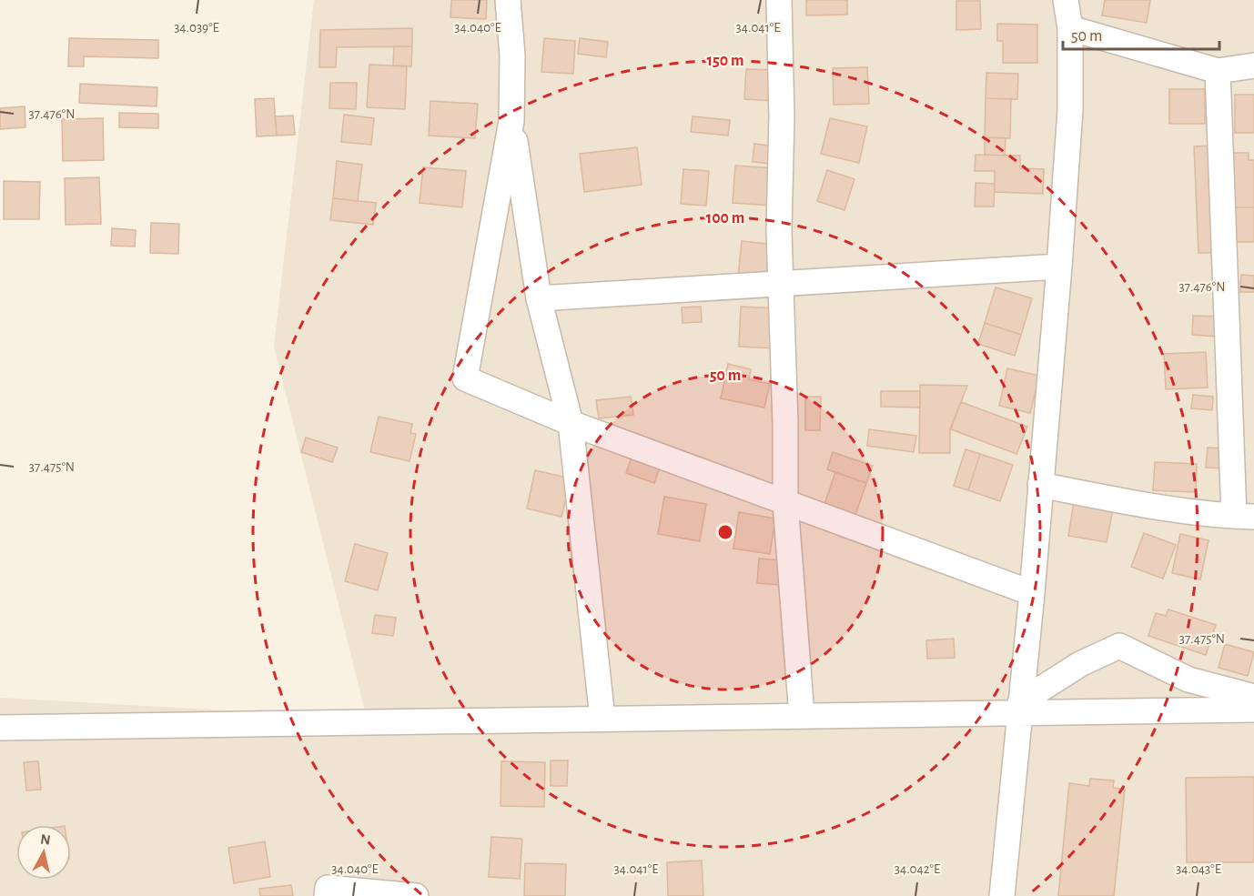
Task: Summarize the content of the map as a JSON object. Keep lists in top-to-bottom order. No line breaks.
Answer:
{"scale_bar":"50 m","north":"top","coordinates":["34.039°E","34.040°E","34.041°E","37.476°N","37.475°N","34.042°E","34.043°E"],"rings":["150 m","100 m","50 m"]}
